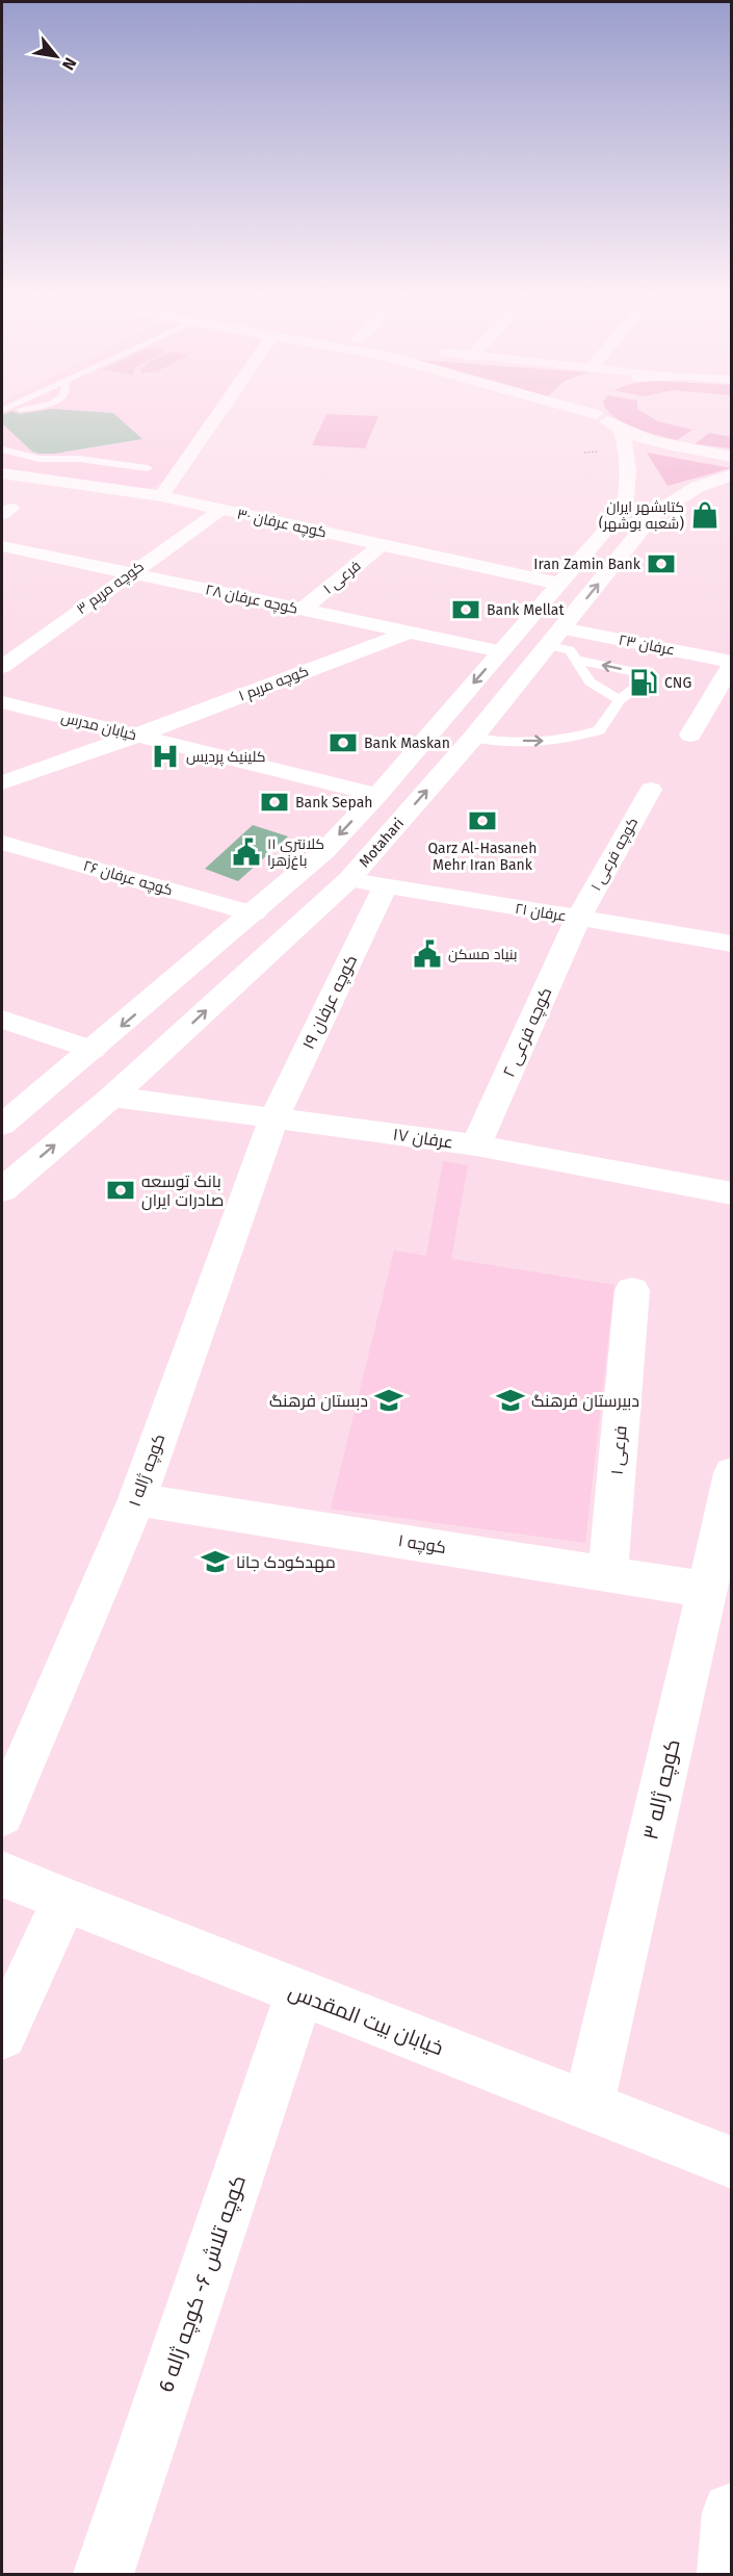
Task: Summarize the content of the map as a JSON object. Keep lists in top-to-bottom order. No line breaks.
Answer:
{"streets":{"street":["کوچه عرفان ۳۰","فرعی ۱","کوچه مریم ۳","کوچه عرفان ۲۸","عرفان ۲۳","کوچه مریم ۱","خیابان مدرس","Motahari","کوچه فرعی ۱","کوچه عرفان ۲۶","عرفان ۲۱","کوچه عرفان ۱۹","کوچه فرعی ۲","عرفان ۱۷","کوچه ژاله ۱","کوچه ۱","کوچه ژاله ۳","خیابان بیت المقدس","کوچه تلاش ۶- کوچه ژاله 6"]},"crossings":[["کوچه عرفان ۳۰","فرعی ۱"],["کوچه عرفان ۳۰","کوچه مریم ۳"],["فرعی ۱","کوچه عرفان ۲۸"],["فرعی ۱","کوچه ۱"],["کوچه مریم ۳","کوچه عرفان ۲۸"],["کوچه عرفان ۲۸","کوچه مریم ۱"],["عرفان ۲۳","Motahari"],["کوچه مریم ۱","خیابان مدرس"],["Motahari","عرفان ۲۱"],["Motahari","عرفان ۱۷"],["کوچه فرعی ۱","عرفان ۲۱"],["کوچه فرعی ۱","کوچه فرعی ۲"],["عرفان ۲۱","کوچه عرفان ۱۹"],["عرفان ۲۱","کوچه فرعی ۲"],["کوچه عرفان ۱۹","عرفان ۱۷"],["کوچه عرفان ۱۹","کوچه ژاله ۱"],["کوچه فرعی ۲","عرفان ۱۷"],["عرفان ۱۷","کوچه ژاله ۱"],["کوچه ژاله ۱","کوچه ۱"],["کوچه ۱","کوچه ژاله ۳"],["کوچه ژاله ۳","خیابان بیت المقدس"],["خیابان بیت المقدس","کوچه تلاش ۶- کوچه ژاله 6"]],"places":{"shop":["کتابشهر ایران (شعبه بوشهر)"],"bank":["Iran Zamin Bank","Bank Mellat","Bank Maskan","Bank Sepah","Qarz Al-Hasaneh Mehr Iran Bank","بانک توسعه صادرات ایران"],"fuel station":["CNG"],"hospital":["کلینیک پردیس"],"public building":["کلانتری ۱۱ باغ‌زهرا","بنیاد مسکن"],"school or university":["دبستان فرهنگ","دبیرستان فرهنگ","مهدکودک جانا"]},"north":"bottom right"}
